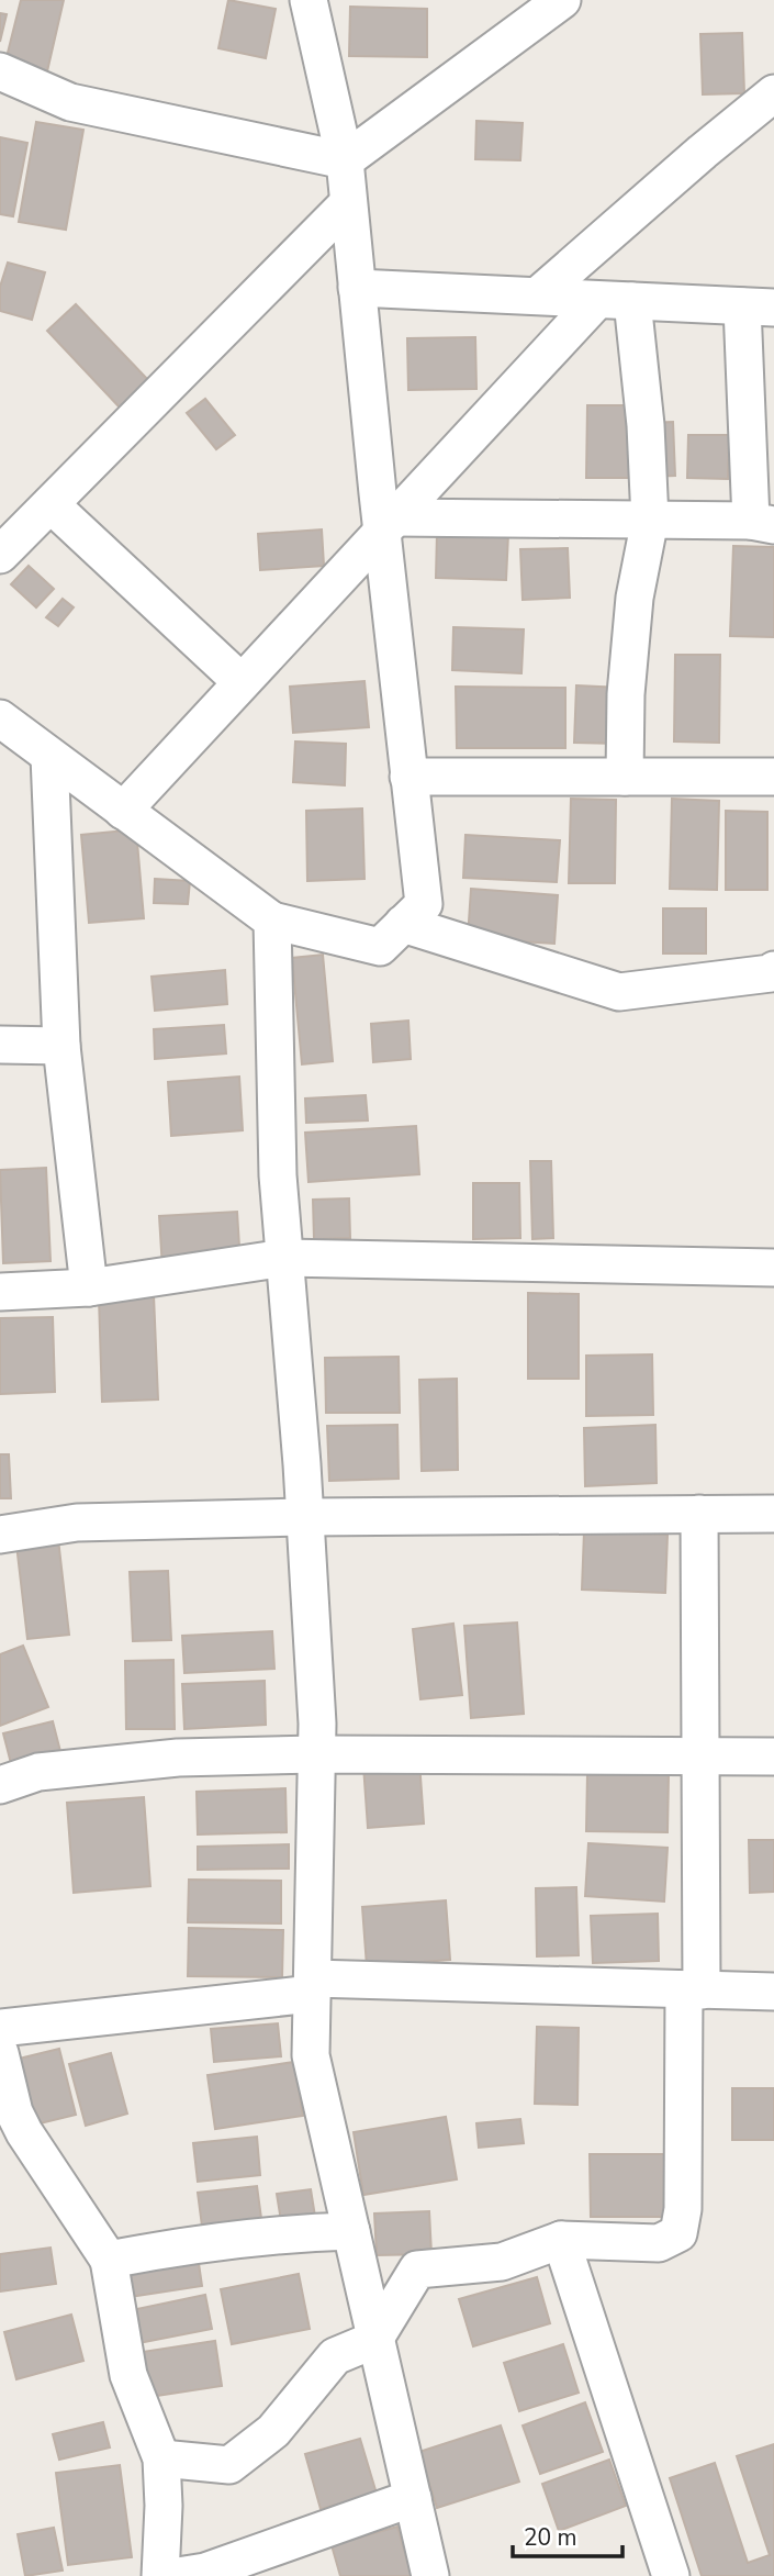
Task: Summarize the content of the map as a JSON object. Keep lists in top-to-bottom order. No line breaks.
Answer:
{"scale_bar":"20 m"}
